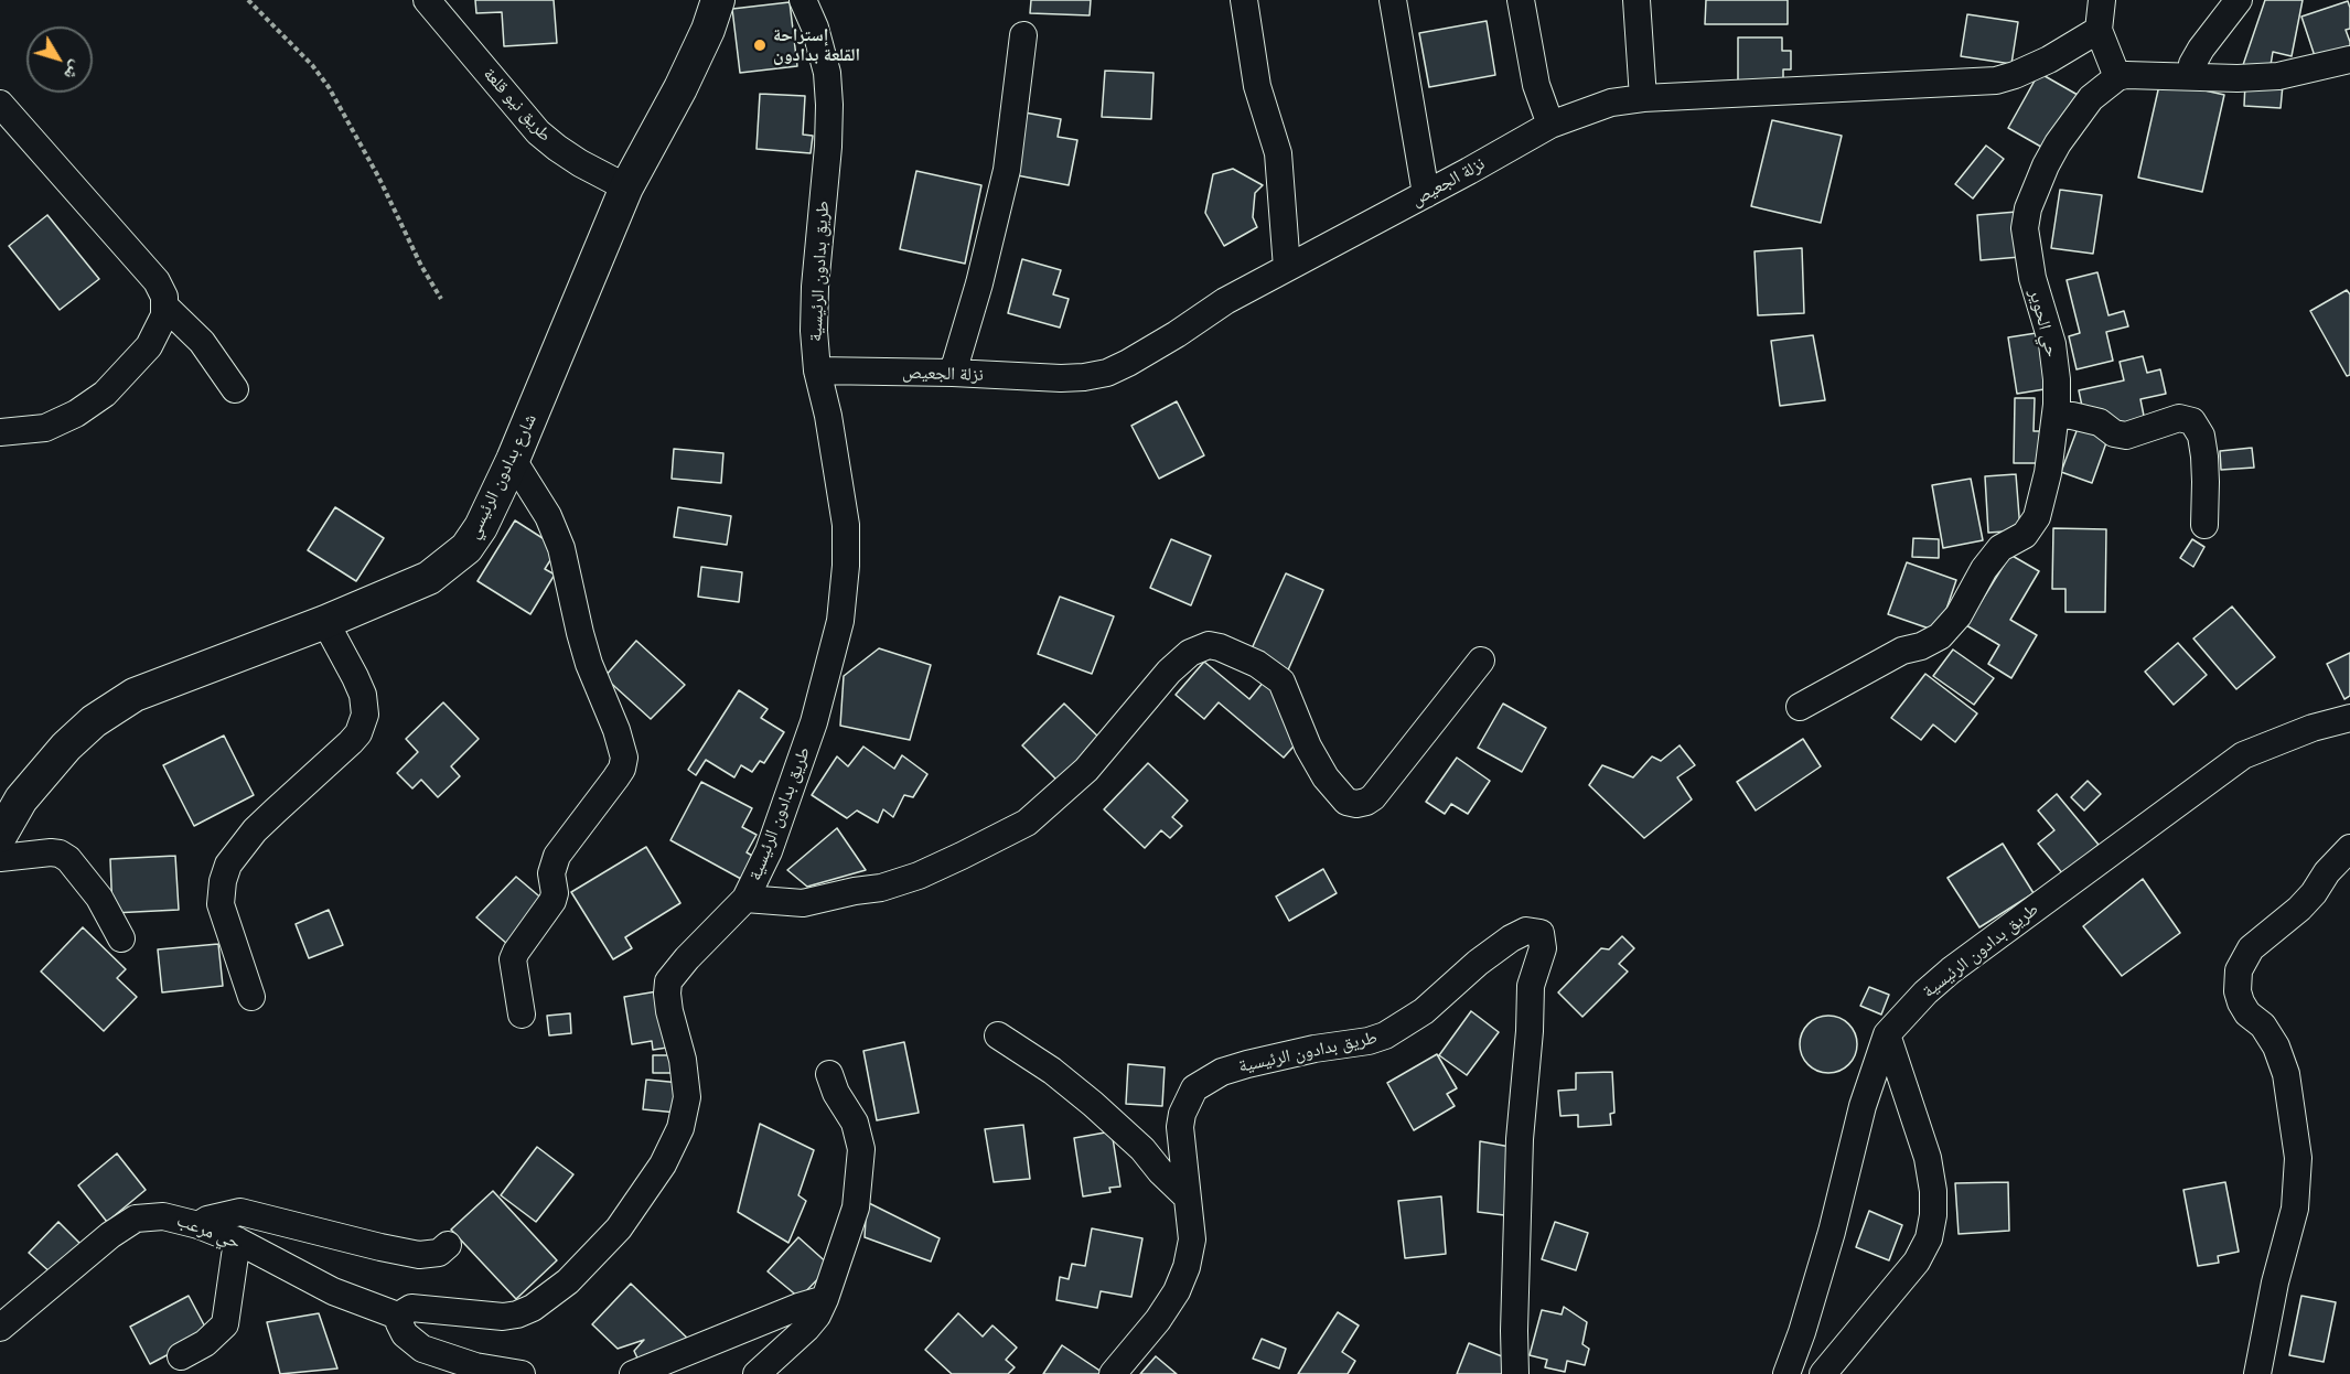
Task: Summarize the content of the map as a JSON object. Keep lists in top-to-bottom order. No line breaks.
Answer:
{"streets":{"main road":["شارع بدادون الرئيسي"],"street":["طريق نيو قلعة","نزلة الجعيص","طريق بدادون الرئيسية","حي الحوير","حي مرعب"]},"crossings":[["طريق نيو قلعة","شارع بدادون الرئيسي"],["نزلة الجعيص","طريق بدادون الرئيسية"],["طريق بدادون الرئيسية","حي مرعب"]],"places":["إستراحة القلعة بدادون"],"north":"bottom right"}
